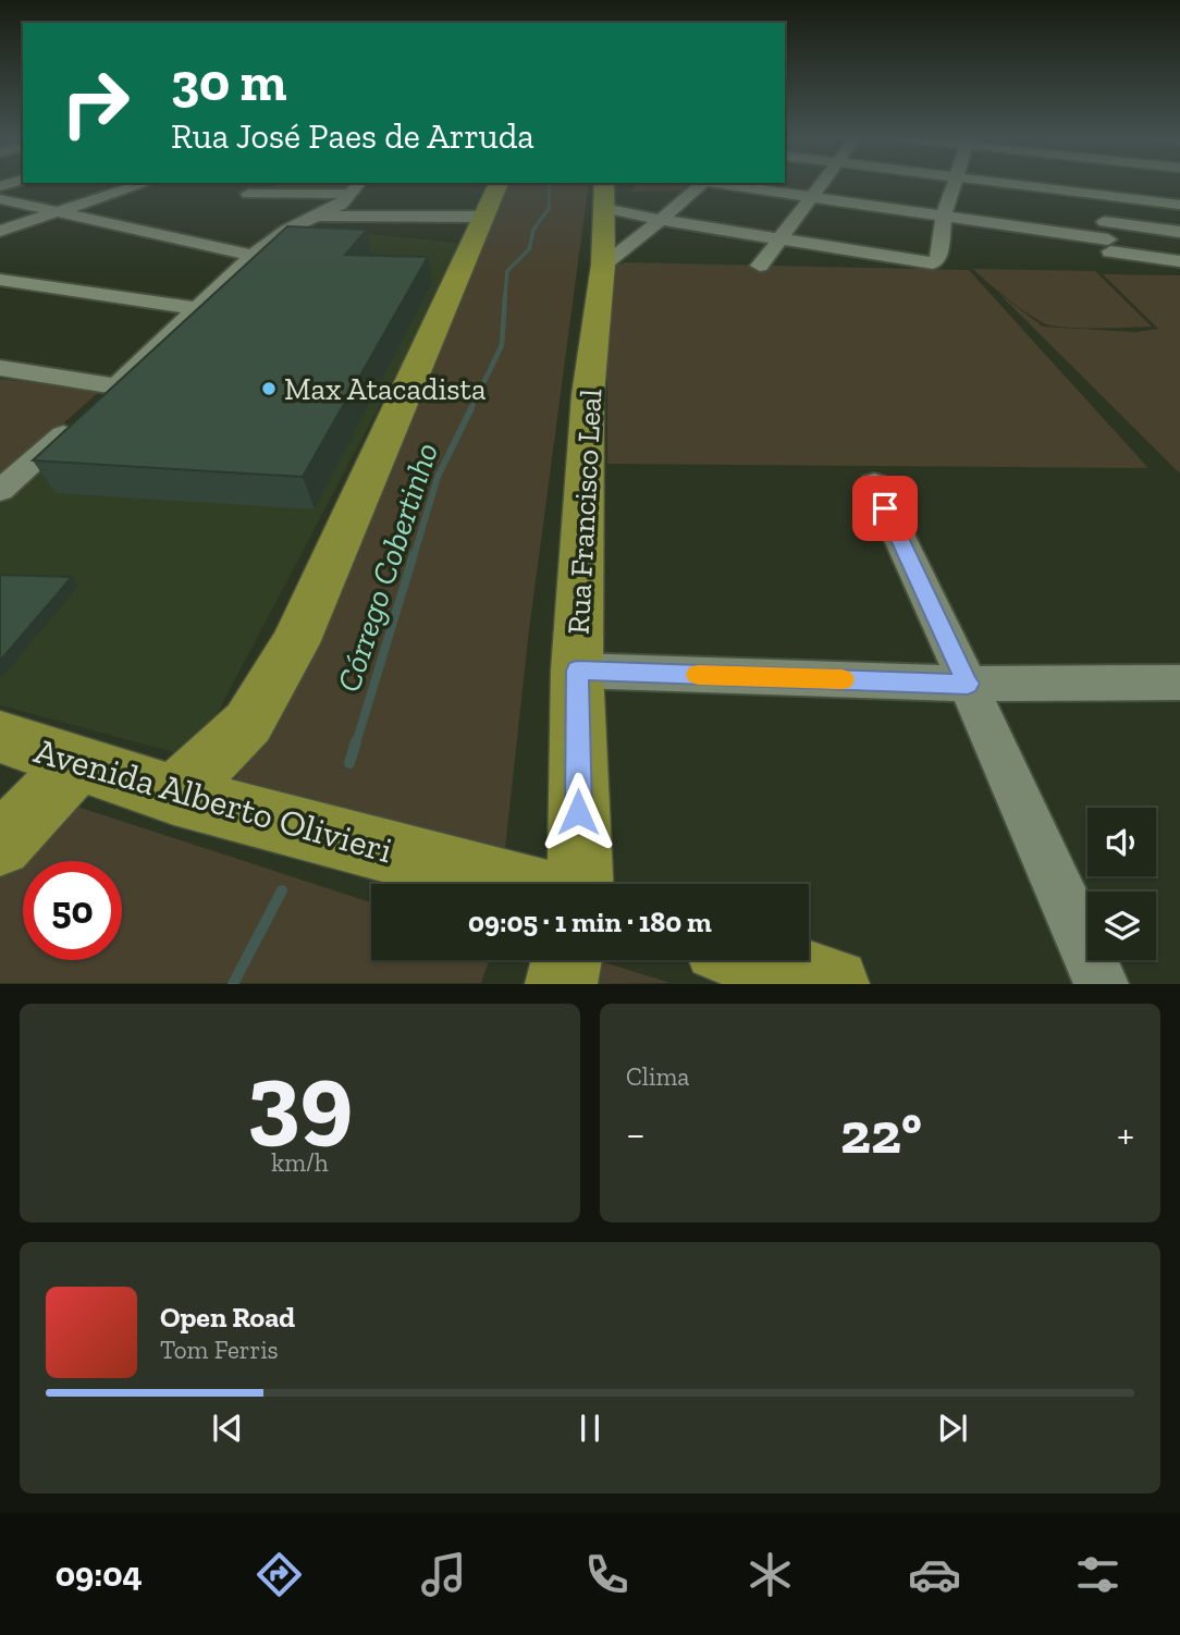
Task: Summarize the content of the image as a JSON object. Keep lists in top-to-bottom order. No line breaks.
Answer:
{"streets":{"main road":["Rua Francisco Leal","Avenida Alberto Olivieri"]},"water":["Córrego Cobertinho"],"places":["Max Atacadista"],"page":{"turn":["30 m","Rua José Paes de Arruda"],"limit":"50","trip":"09:05 · 1 min · 180 m","tile":[["39","km/h"],"Clima"],"heat":["−","22°","+"],"song":["Open Road","Tom Ferris"],"tabs":"09:04"}}
